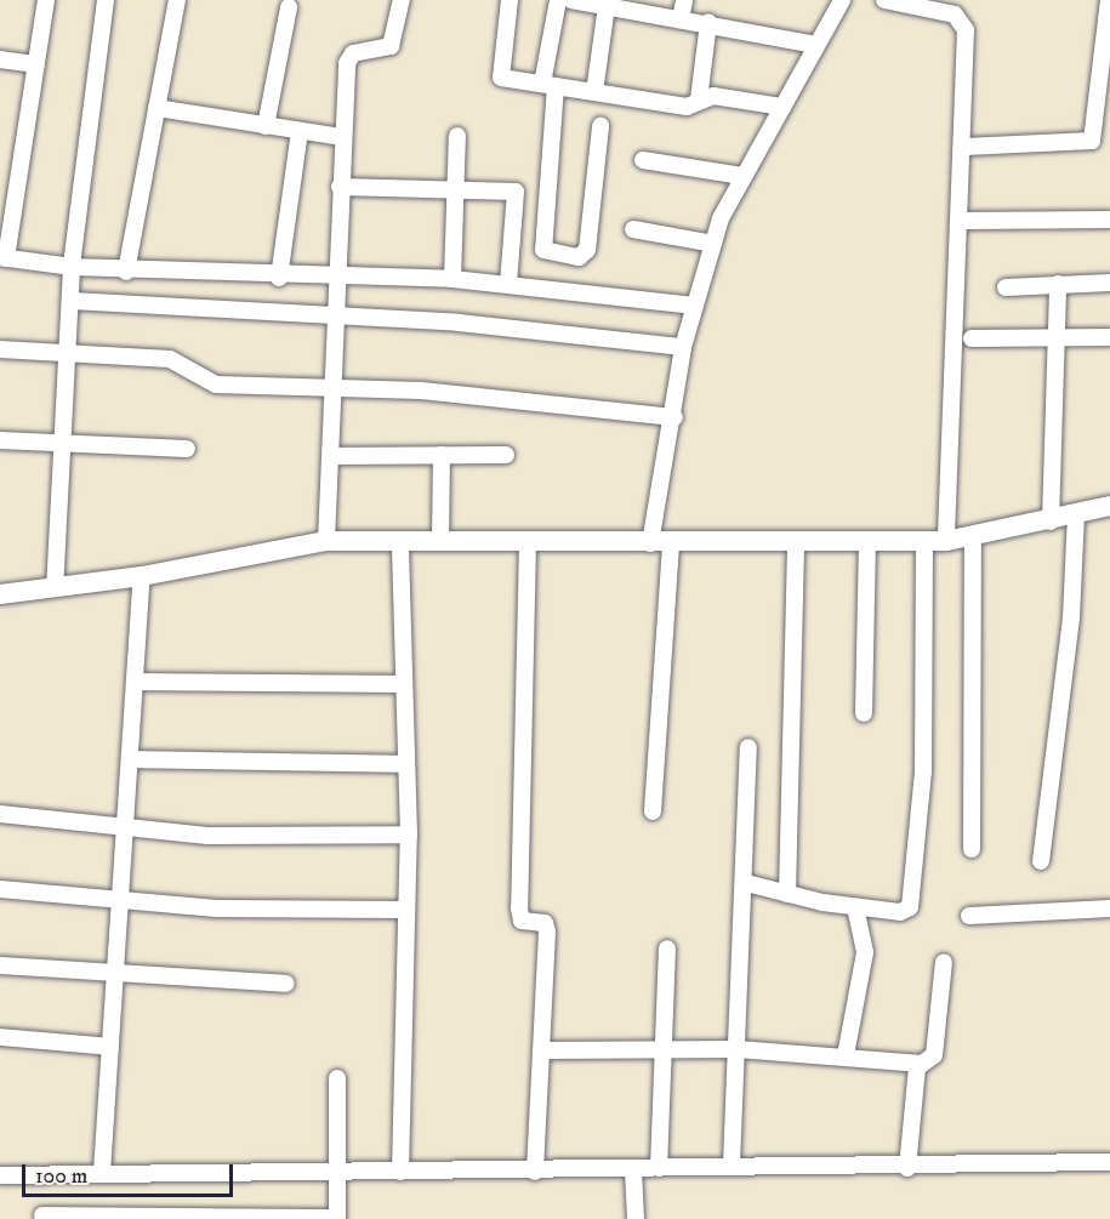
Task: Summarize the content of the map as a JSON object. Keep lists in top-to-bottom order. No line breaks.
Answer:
{"scale_bar":"100 m"}
